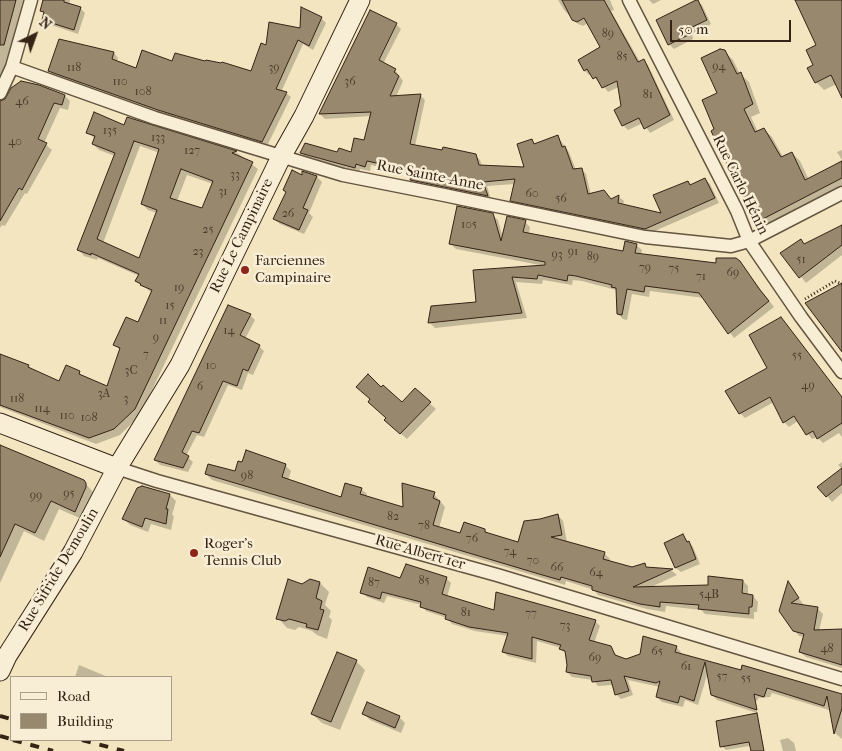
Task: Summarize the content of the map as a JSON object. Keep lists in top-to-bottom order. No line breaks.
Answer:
{"streets":{"main road":["Rue Le Campinaire","Rue Albert 1er","Rue Sifride Demoulin"],"street":["Rue Sainte-Anne","Rue Carlo Hénin"]},"crossings":[["Rue Sainte-Anne","Rue Carlo Hénin"],["Rue Sainte-Anne","Rue Le Campinaire"],["Rue Le Campinaire","Rue Albert 1er"],["Rue Le Campinaire","Rue Sifride Demoulin"],["Rue Albert 1er","Rue Sifride Demoulin"]],"places":["Farciennes Campinaire","Roger's Tennis Club"],"house_numbers":["89","85","94","118","39","110","36","108","81","46","135","133","40","127","33","31","60","56","26","105","25","23","91","93","89","51","79","75","69","71","19","15","11","14","9","7","55","10","3C","49","6","3A","118","3","114","110","108","98","95","99","82","78","76","74","70","66","64","85","87","54B","81","77","73","48","65","69","61","57","55"],"legend":["Road","Building"],"scale_bar":"50 m","north":"top right"}
